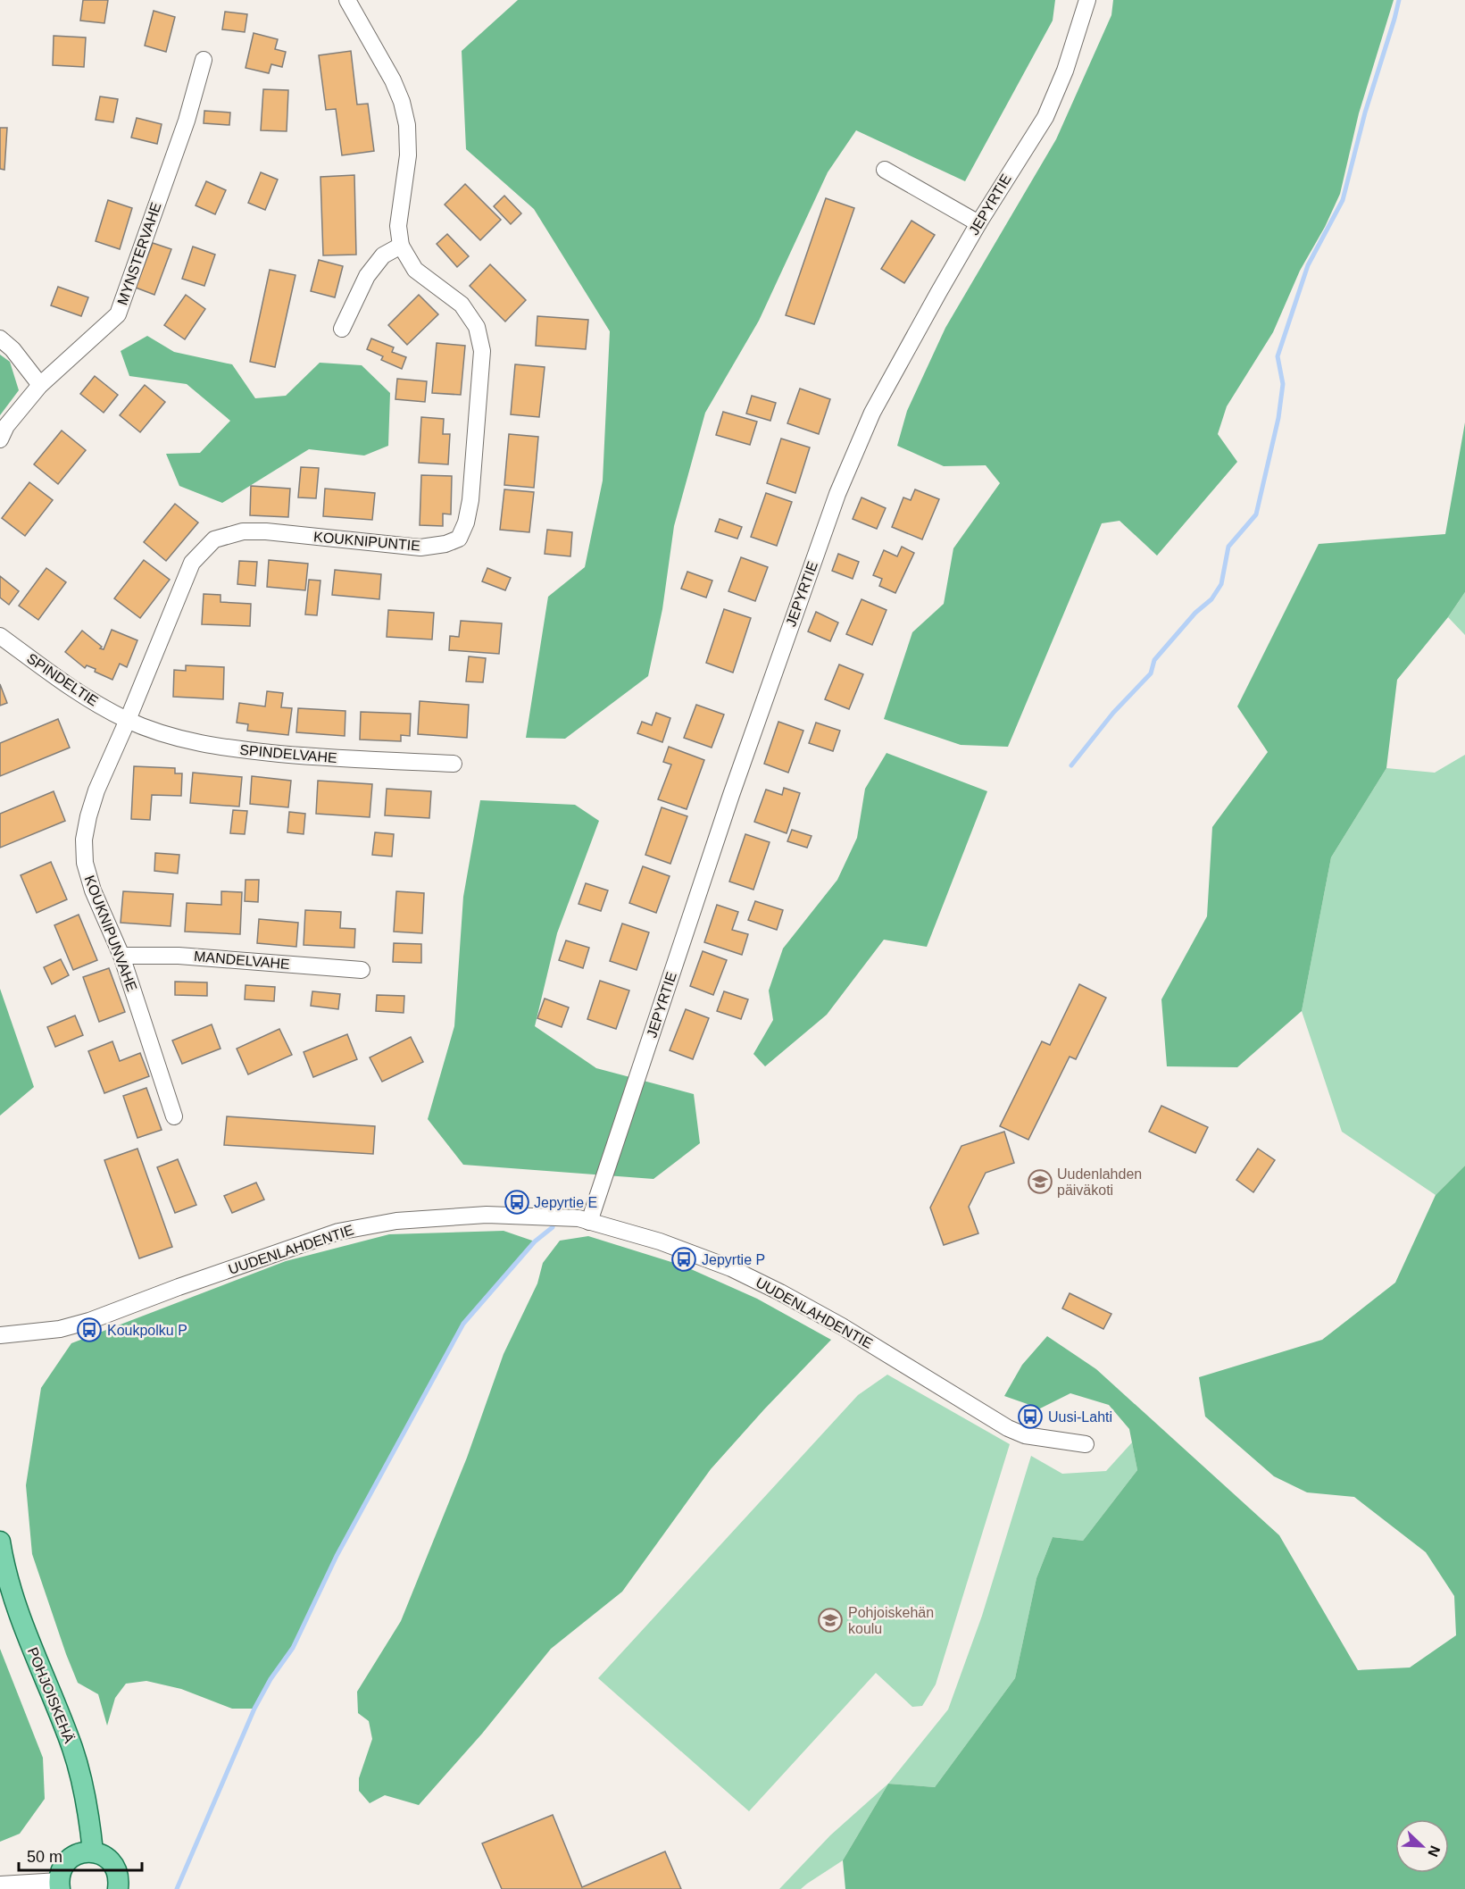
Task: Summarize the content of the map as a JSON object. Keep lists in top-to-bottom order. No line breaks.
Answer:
{"streets":{"main road":["POHJOISKEHÄ"],"street":["JEPYRTIE","MYNSTERVAHE","KOUKNIPUNTIE","SPINDELTIE","SPINDELVAHE","KOUKNIPUNVAHE","MANDELVAHE","UUDENLAHDENTIE"]},"crossings":[["JEPYRTIE","UUDENLAHDENTIE"],["KOUKNIPUNTIE","SPINDELTIE"],["KOUKNIPUNTIE","SPINDELVAHE"],["KOUKNIPUNTIE","KOUKNIPUNVAHE"],["SPINDELTIE","SPINDELVAHE"],["SPINDELTIE","KOUKNIPUNVAHE"],["SPINDELVAHE","KOUKNIPUNVAHE"],["KOUKNIPUNVAHE","MANDELVAHE"]],"places":{"school or university":["Uudenlahden päiväkoti","Pohjoiskehän koulu"],"bus stop":["Jepyrtie E","Jepyrtie P","Koukpolku P","Uusi-Lahti"]},"scale_bar":"50 m","north":"bottom right"}
